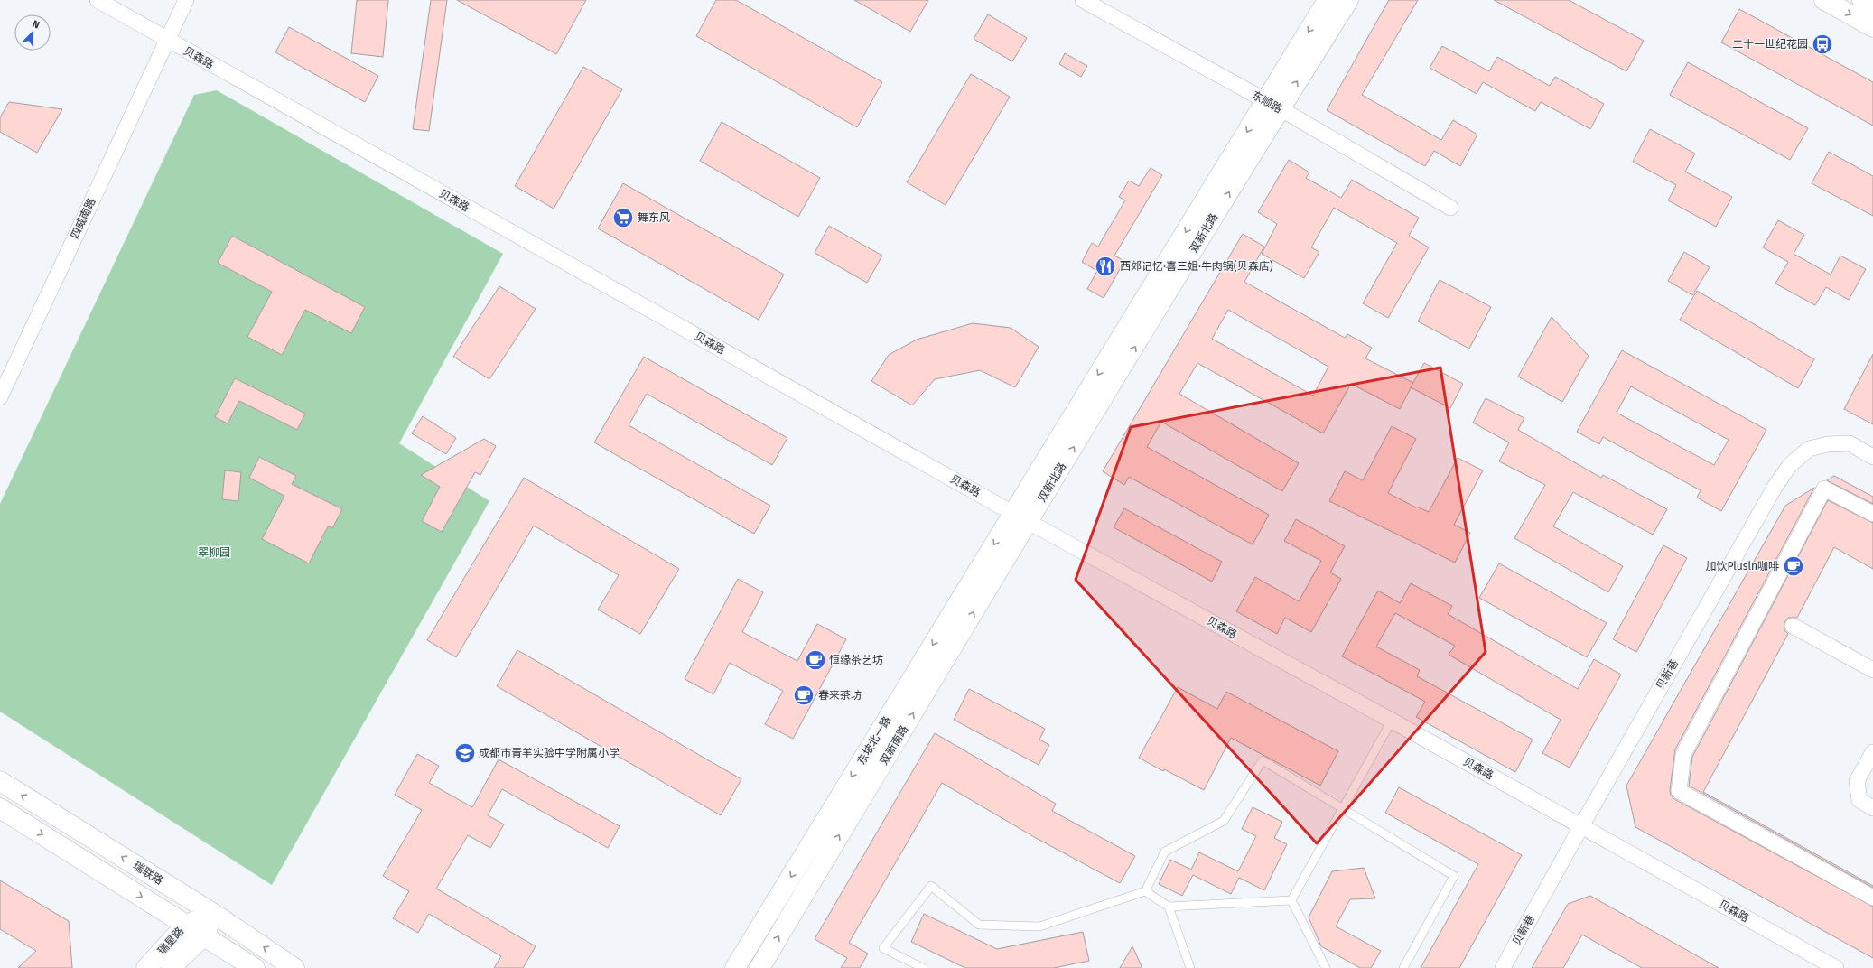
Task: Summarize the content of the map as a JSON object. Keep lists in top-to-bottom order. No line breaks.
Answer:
{"streets":{"main road":["双新北路","东坡北一路","双新南路","瑞联路","瑞星路"],"street":["贝森路","东顺路","四威南路","贝新巷"]},"crossings":[["贝森路","四威南路"],["贝森路","双新北路"],["贝森路","贝新巷"],["贝森路","东坡北一路"],["贝森路","双新南路"],["东顺路","双新北路"],["双新北路","东坡北一路"],["双新北路","双新南路"],["东坡北一路","双新南路"],["瑞联路","瑞星路"]],"one_way":["东坡北一路","双新南路"],"parks":["翠柳园"],"places":{"bus stop":["二十一世纪花园"],"supermarket":["舞东风"],"restaurant":["西郊记忆·喜三姐·牛肉锅(贝森店)"],"cafe":["加饮Plusln咖啡","恒缘茶艺坊","春来茶坊"],"school or university":["成都市青羊实验中学附属小学"]},"north":"top right"}
